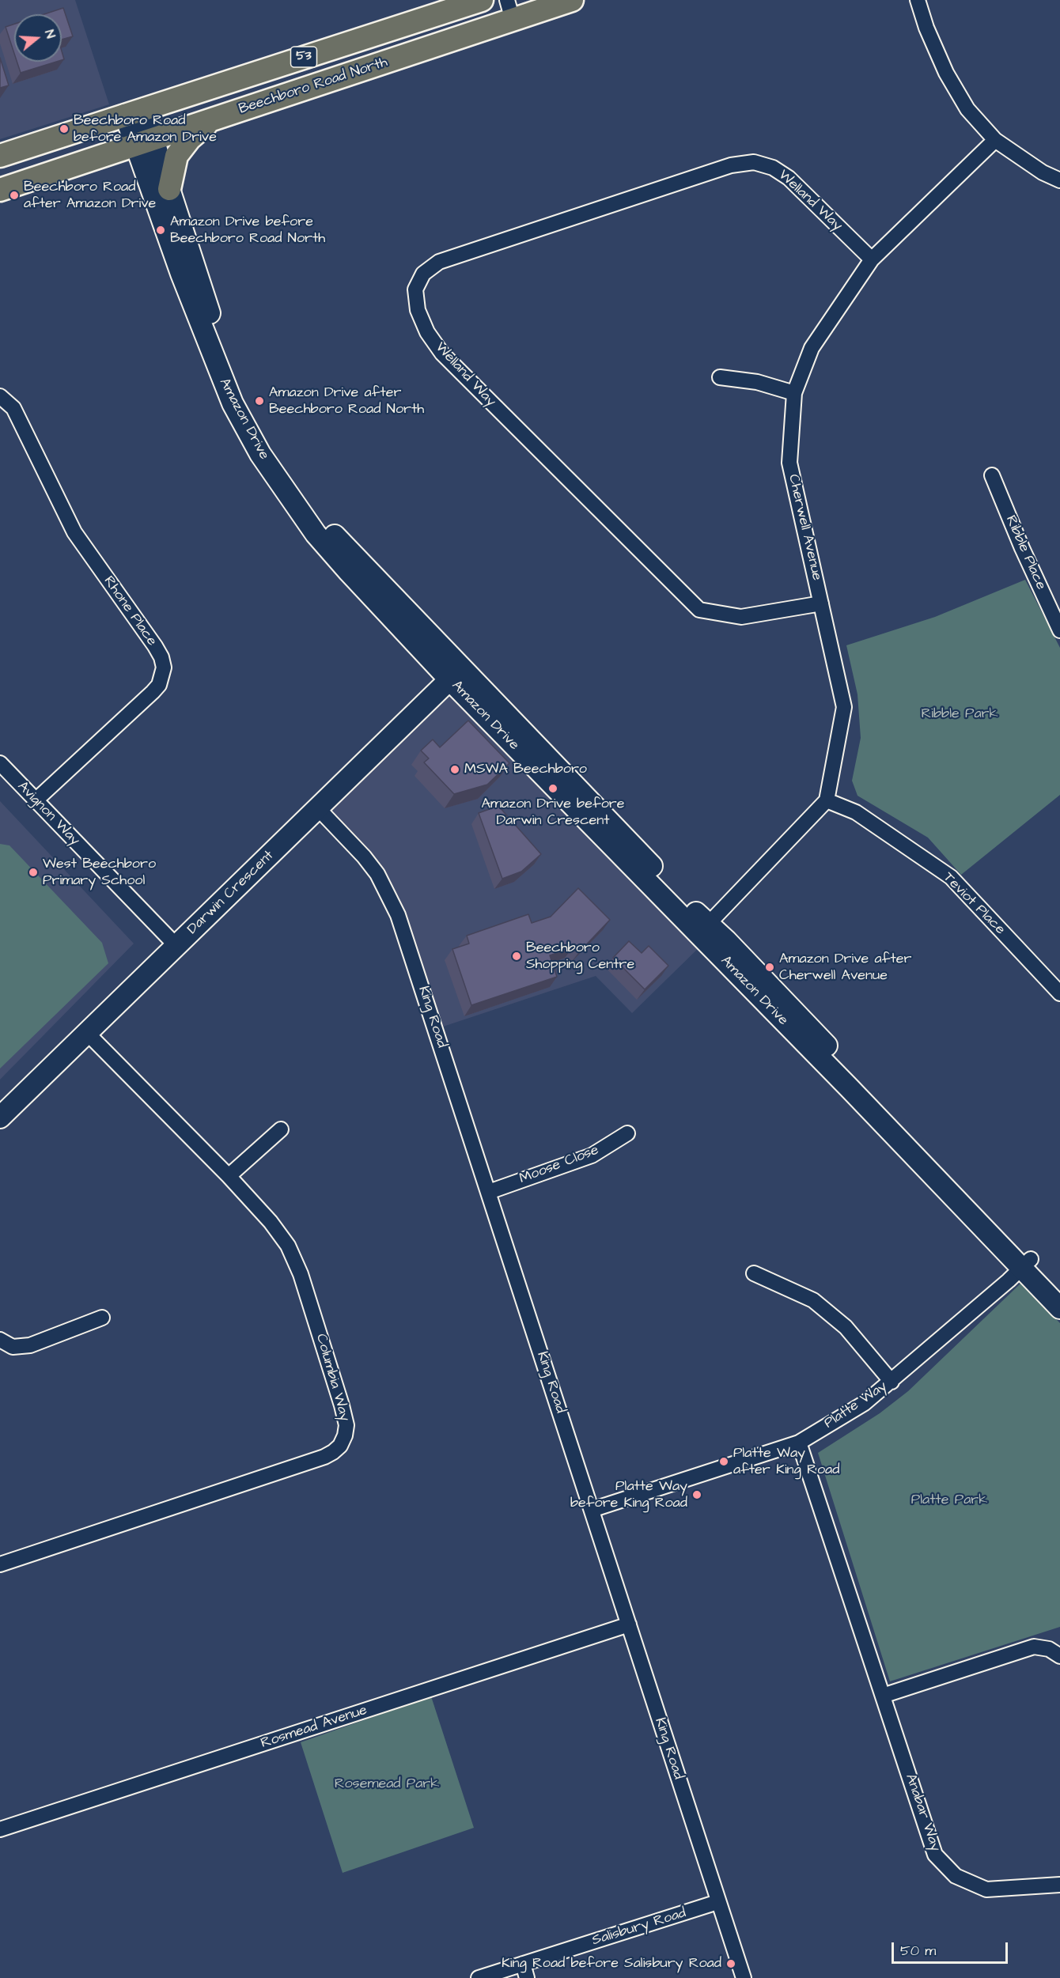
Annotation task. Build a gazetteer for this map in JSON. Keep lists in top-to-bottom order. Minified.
{"streets":{"main road":["53","Beechboro Road North"],"street":["Welland Way","Amazon Drive","Cherwell Avenue","Ribble Place","Rhone Place","Avignon Way","Darwin Crescent","Teviot Place","King Road","Moose Close","Columbia Way","Platte Way","Rosmead Avenue","Anabar Way","Salisbury Road"]},"crossings":[["53","Amazon Drive"],["Beechboro Road North","Amazon Drive"],["Welland Way","Cherwell Avenue"],["Amazon Drive","Darwin Crescent"],["Amazon Drive","Platte Way"],["Cherwell Avenue","Teviot Place"],["Rhone Place","Avignon Way"],["Avignon Way","Darwin Crescent"],["Darwin Crescent","King Road"],["Darwin Crescent","Columbia Way"],["King Road","Moose Close"],["King Road","Platte Way"],["King Road","Rosmead Avenue"],["King Road","Salisbury Road"],["Platte Way","Anabar Way"]],"parks":["Ribble Park","Platte Park","Rosemead Park"],"places":["Beechboro Road before Amazon Drive","Beechboro Road after Amazon Drive","Amazon Drive before Beechboro Road North","Amazon Drive after Beechboro Road North","MSWA Beechboro","Amazon Drive before Darwin Crescent","West Beechboro Primary School","Beechboro Shopping Centre","Amazon Drive after Cherwell Avenue","Platte Way after King Road","Platte Way before King Road","King Road before Salisbury Road"],"scale_bar":"50 m","north":"right"}
